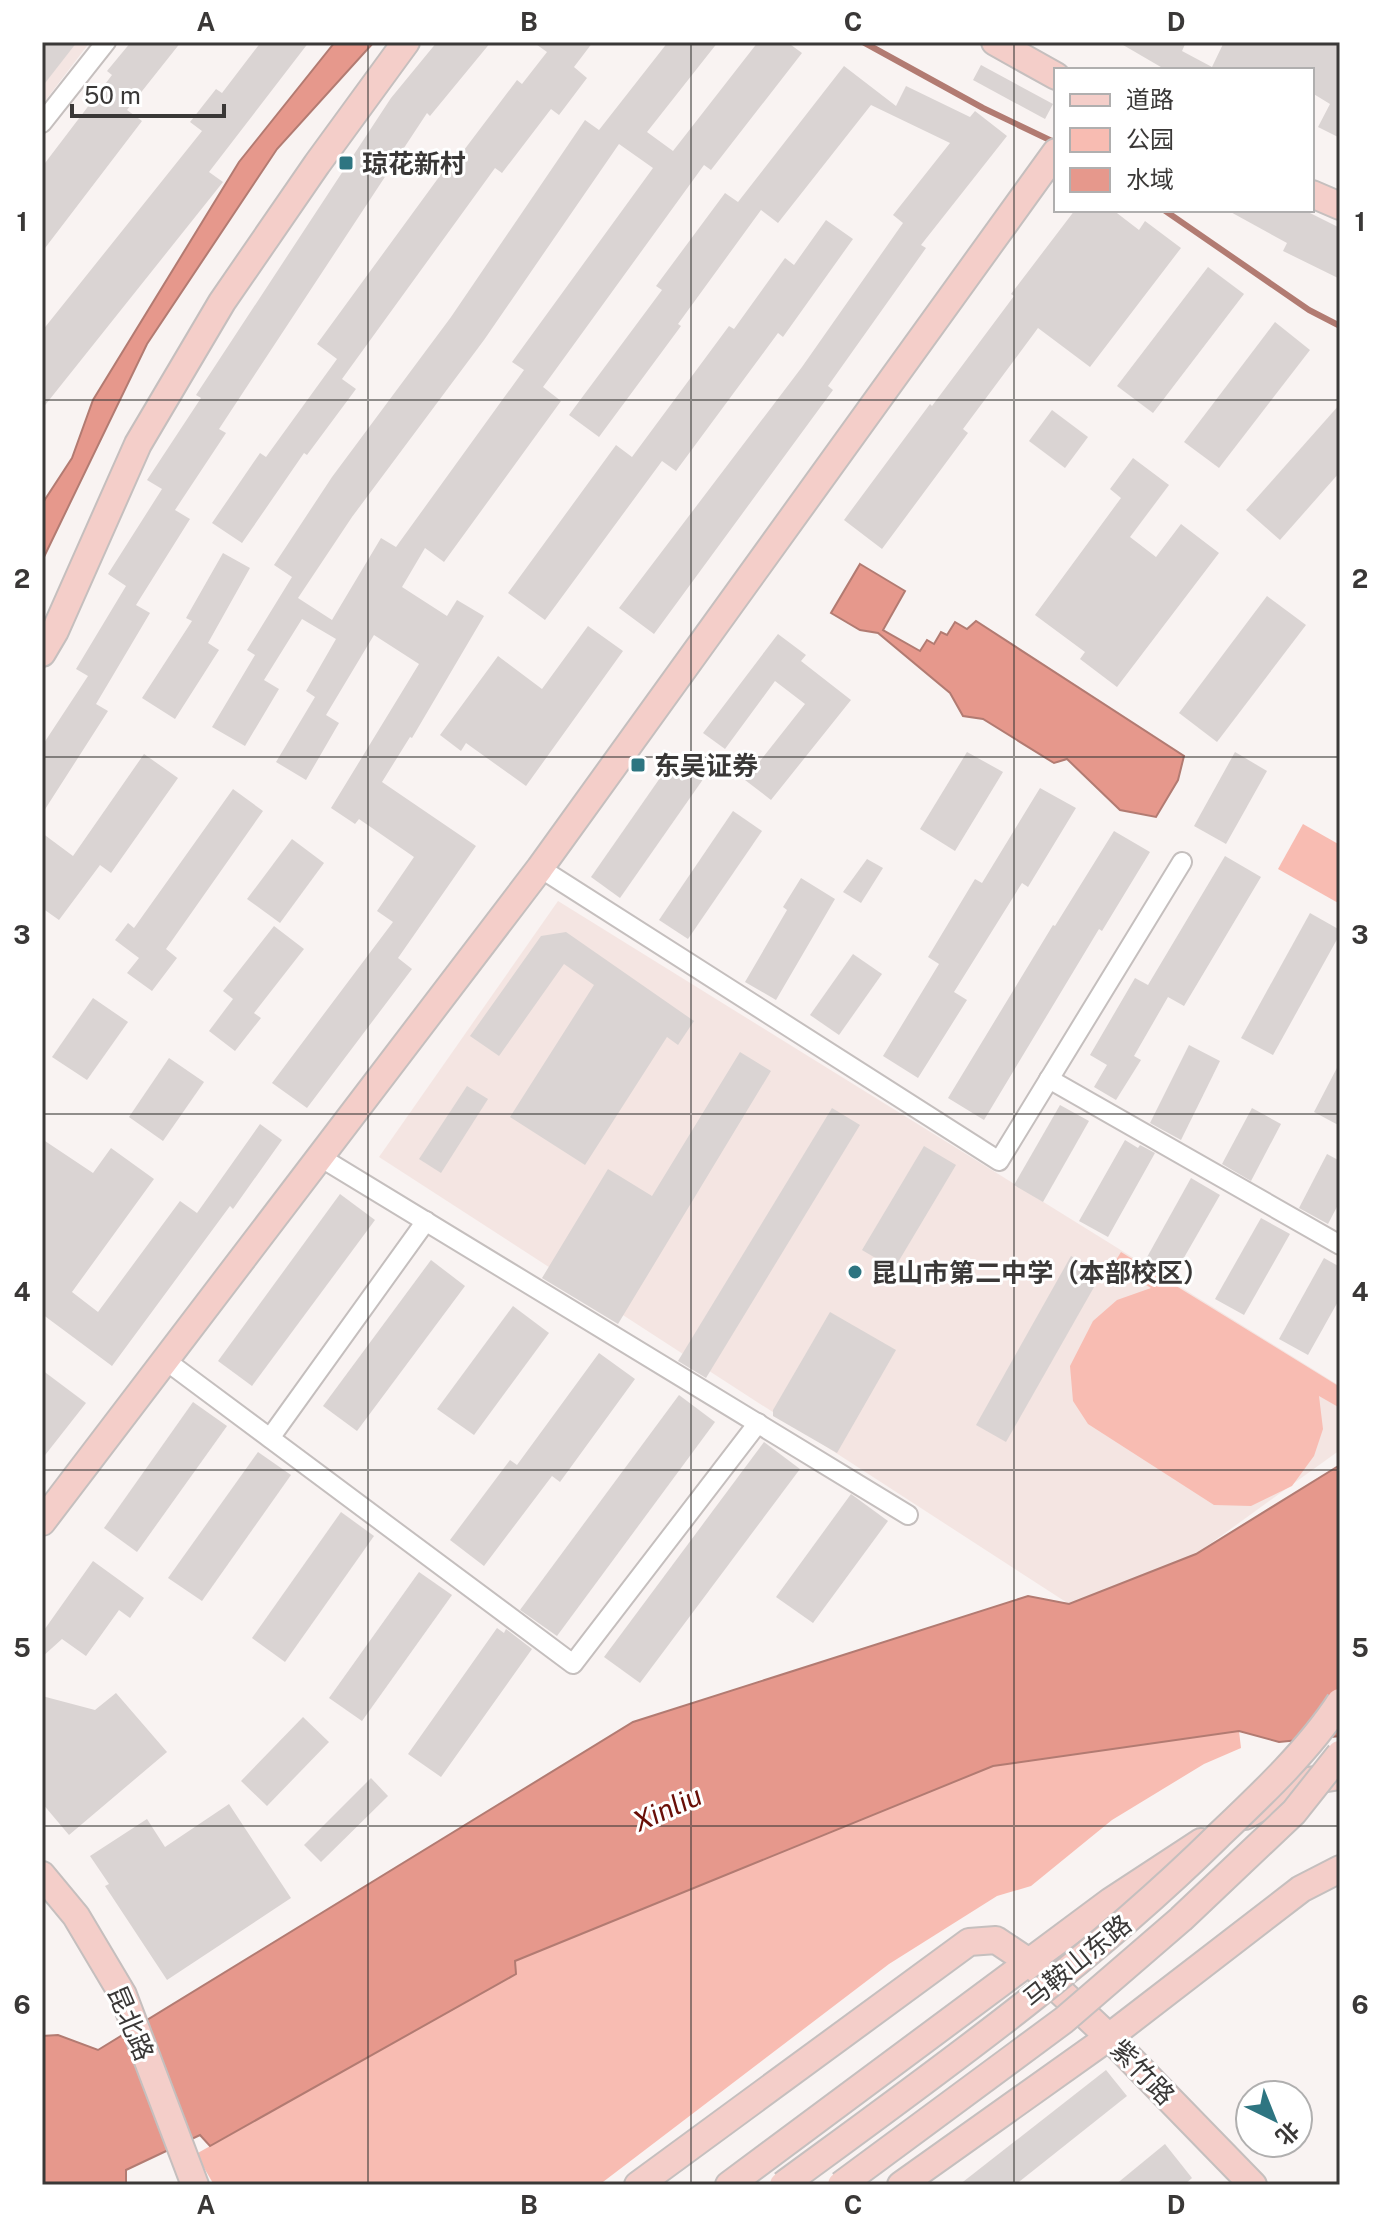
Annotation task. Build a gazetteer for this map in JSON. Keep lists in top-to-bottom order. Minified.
{"streets":{"street":["马鞍山东路","昆北路","紫竹路"]},"water":["Xinliu"],"places":{"transit":["琼花新村","东吴证券"],"other":["昆山市第二中学（本部校区）"]},"legend":["道路","公园","水域"],"scale_bar":"50 m","north":"bottom right","grid":{"columns":["A","B","C","D"],"rows":["1","2","3","4","5","6"]}}
